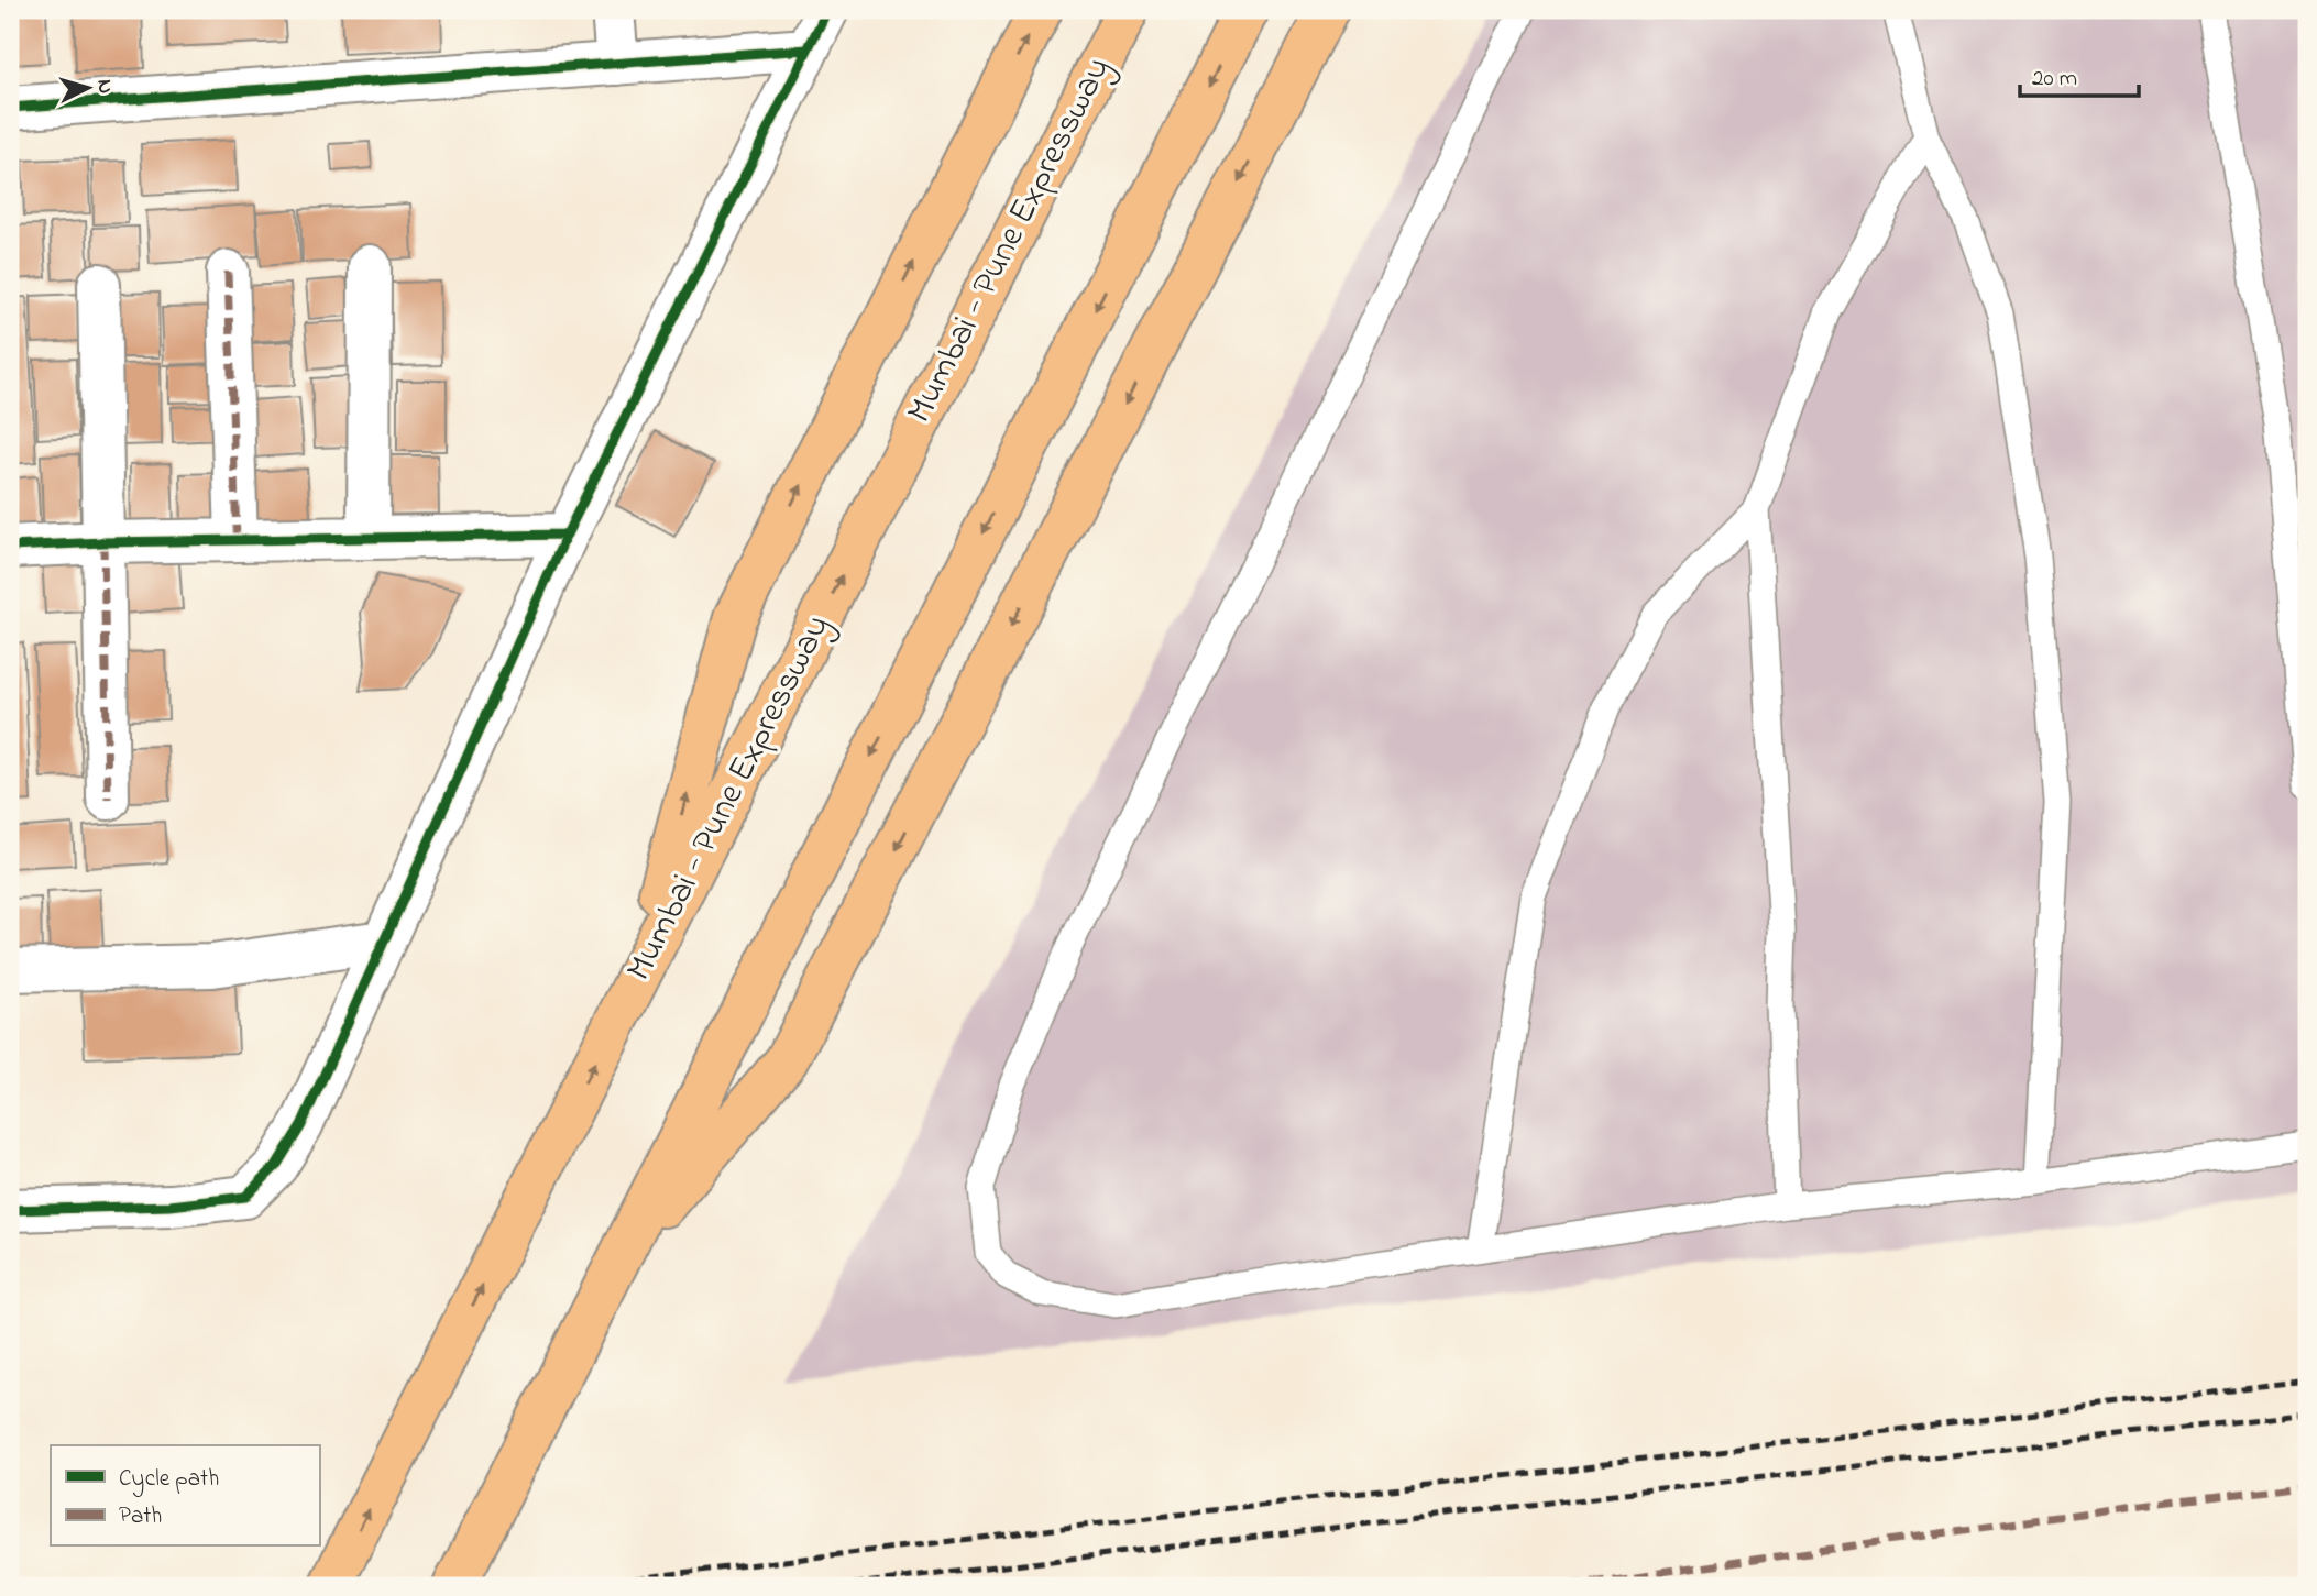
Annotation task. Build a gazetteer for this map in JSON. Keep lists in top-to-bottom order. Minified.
{"streets":{"highway":["Mumbai - Pune Expressway"]},"legend":["Cycle path","Path"],"scale_bar":"20 m","north":"right"}
